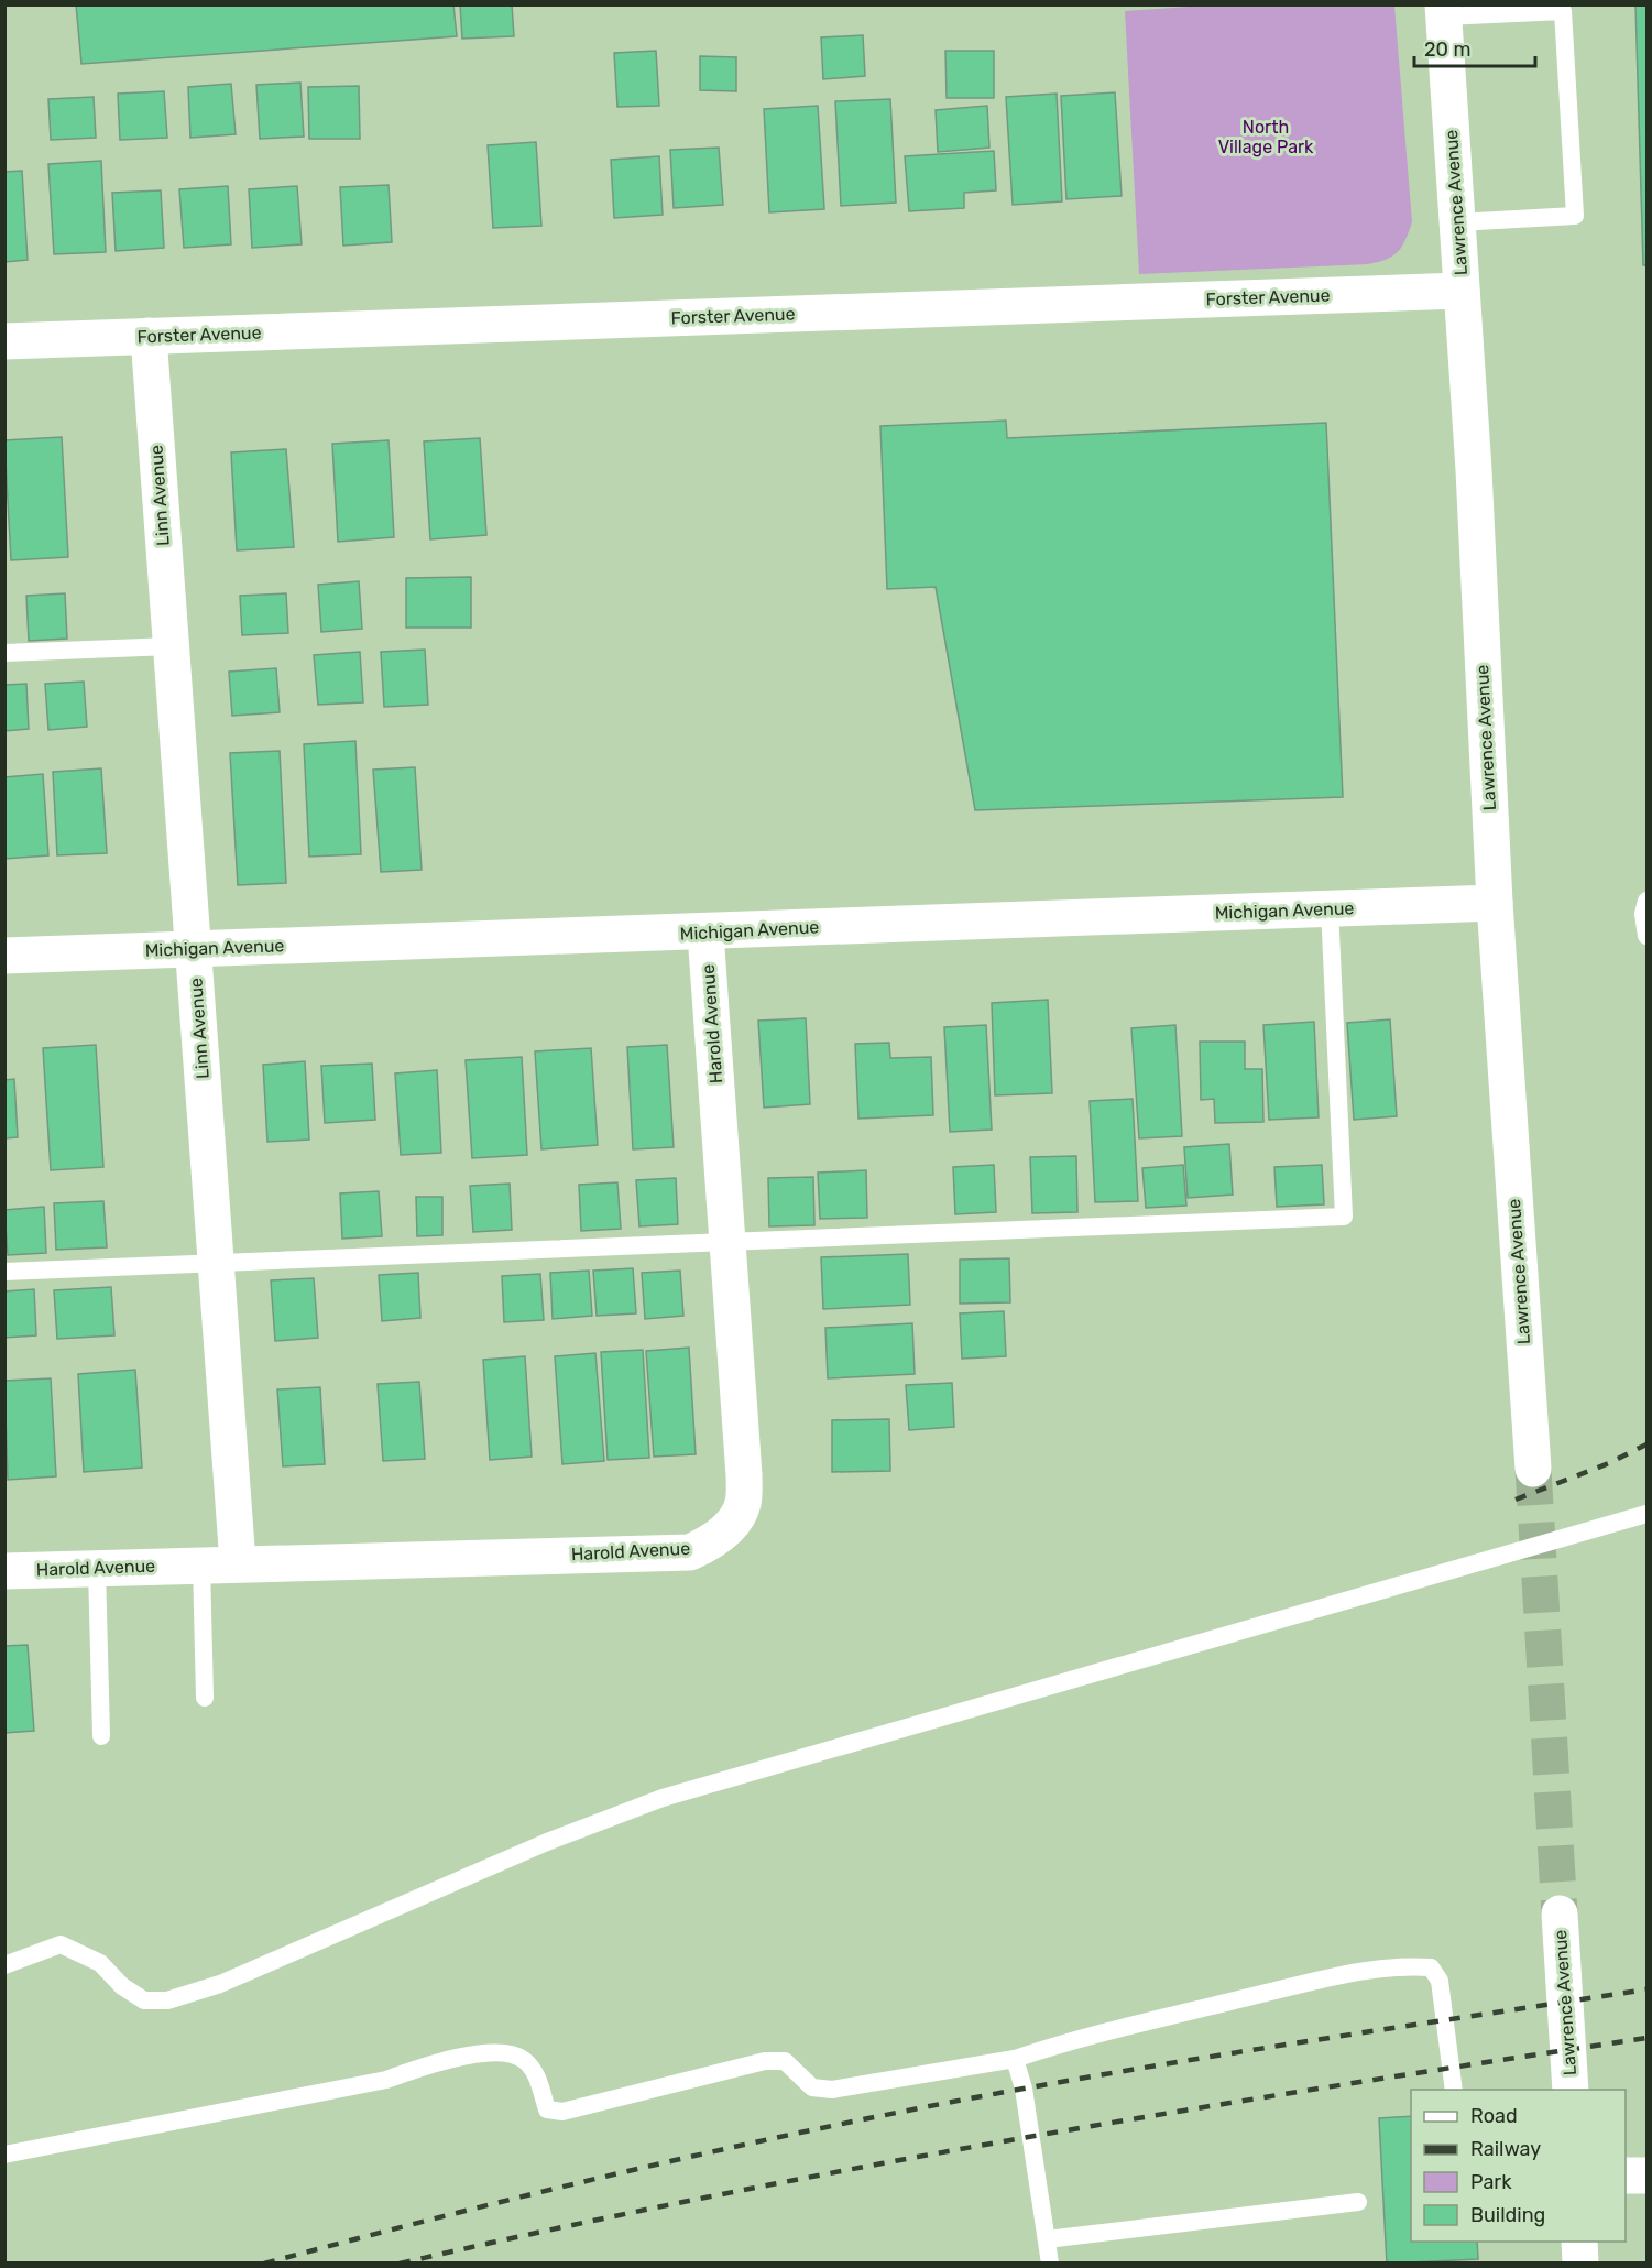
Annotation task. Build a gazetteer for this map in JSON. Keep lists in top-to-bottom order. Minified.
{"streets":{"street":["Lawrence Avenue","Forster Avenue","Linn Avenue","Michigan Avenue","Harold Avenue"]},"crossings":[["Lawrence Avenue","Forster Avenue"],["Lawrence Avenue","Michigan Avenue"],["Forster Avenue","Linn Avenue"],["Linn Avenue","Michigan Avenue"],["Linn Avenue","Harold Avenue"],["Michigan Avenue","Harold Avenue"]],"parks":["North Village Park"],"legend":["Road","Railway","Park","Building"],"scale_bar":"20 m"}
